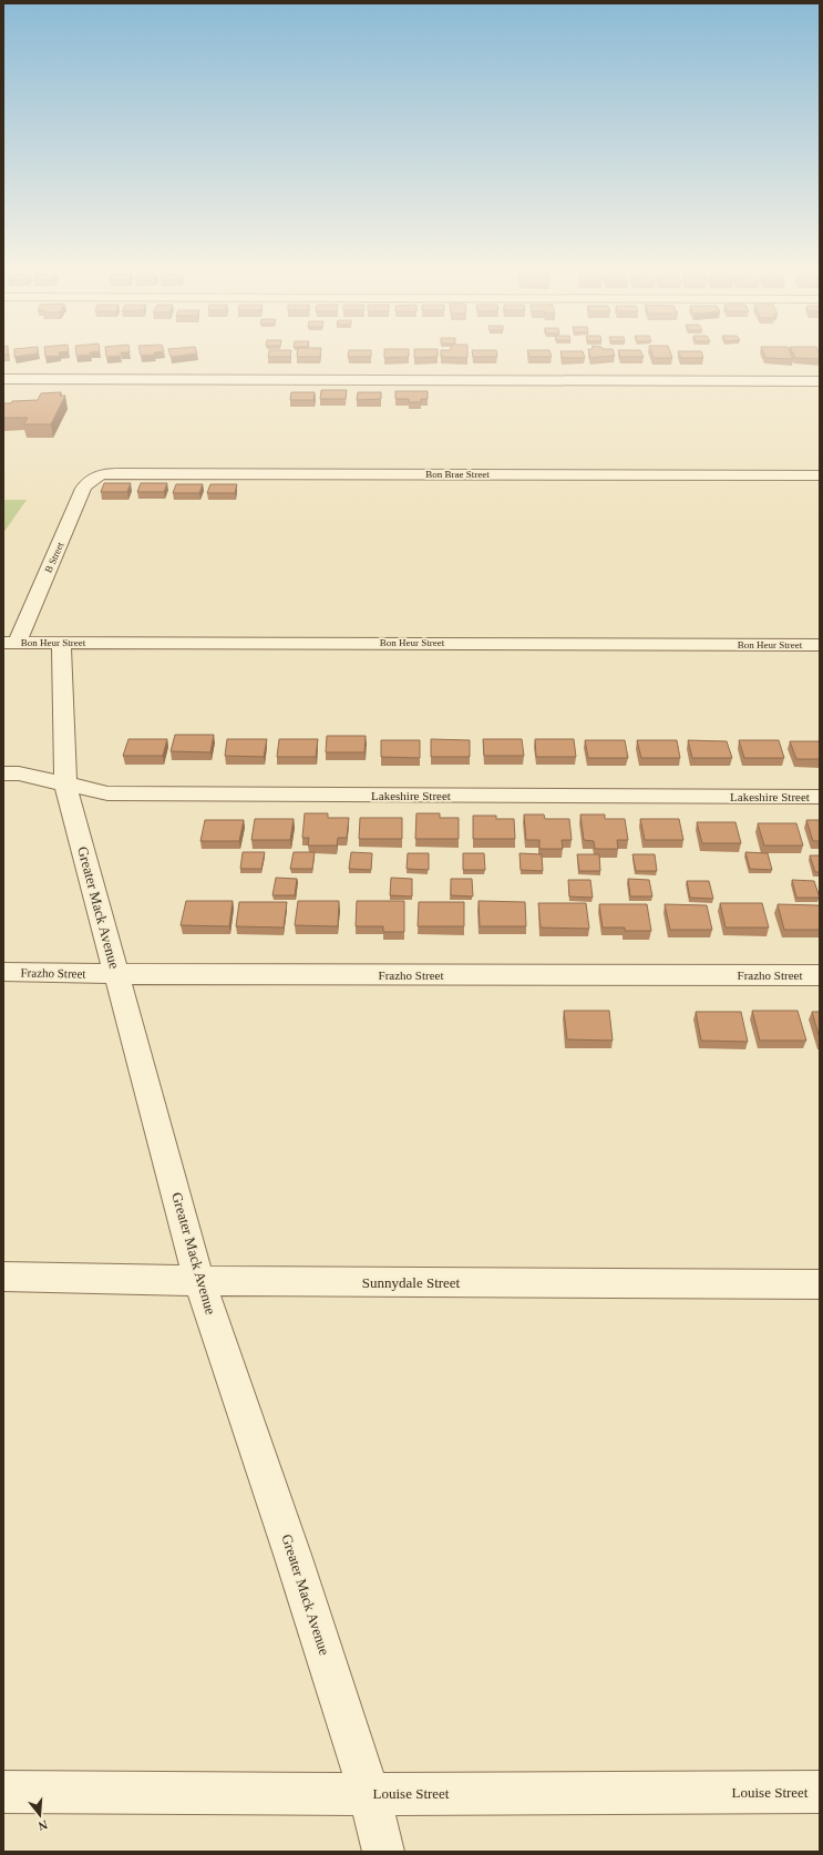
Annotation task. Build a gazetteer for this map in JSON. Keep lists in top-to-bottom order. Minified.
{"streets":{"street":["Bon Brae Street","B Street","Bon Heur Street","Lakeshire Street","Greater Mack Avenue","Frazho Street","Sunnydale Street","Louise Street"]},"crossings":[["Bon Brae Street","B Street"],["B Street","Bon Heur Street"],["Bon Heur Street","Greater Mack Avenue"],["Lakeshire Street","Greater Mack Avenue"],["Greater Mack Avenue","Frazho Street"],["Greater Mack Avenue","Sunnydale Street"],["Greater Mack Avenue","Louise Street"]],"north":"bottom"}
